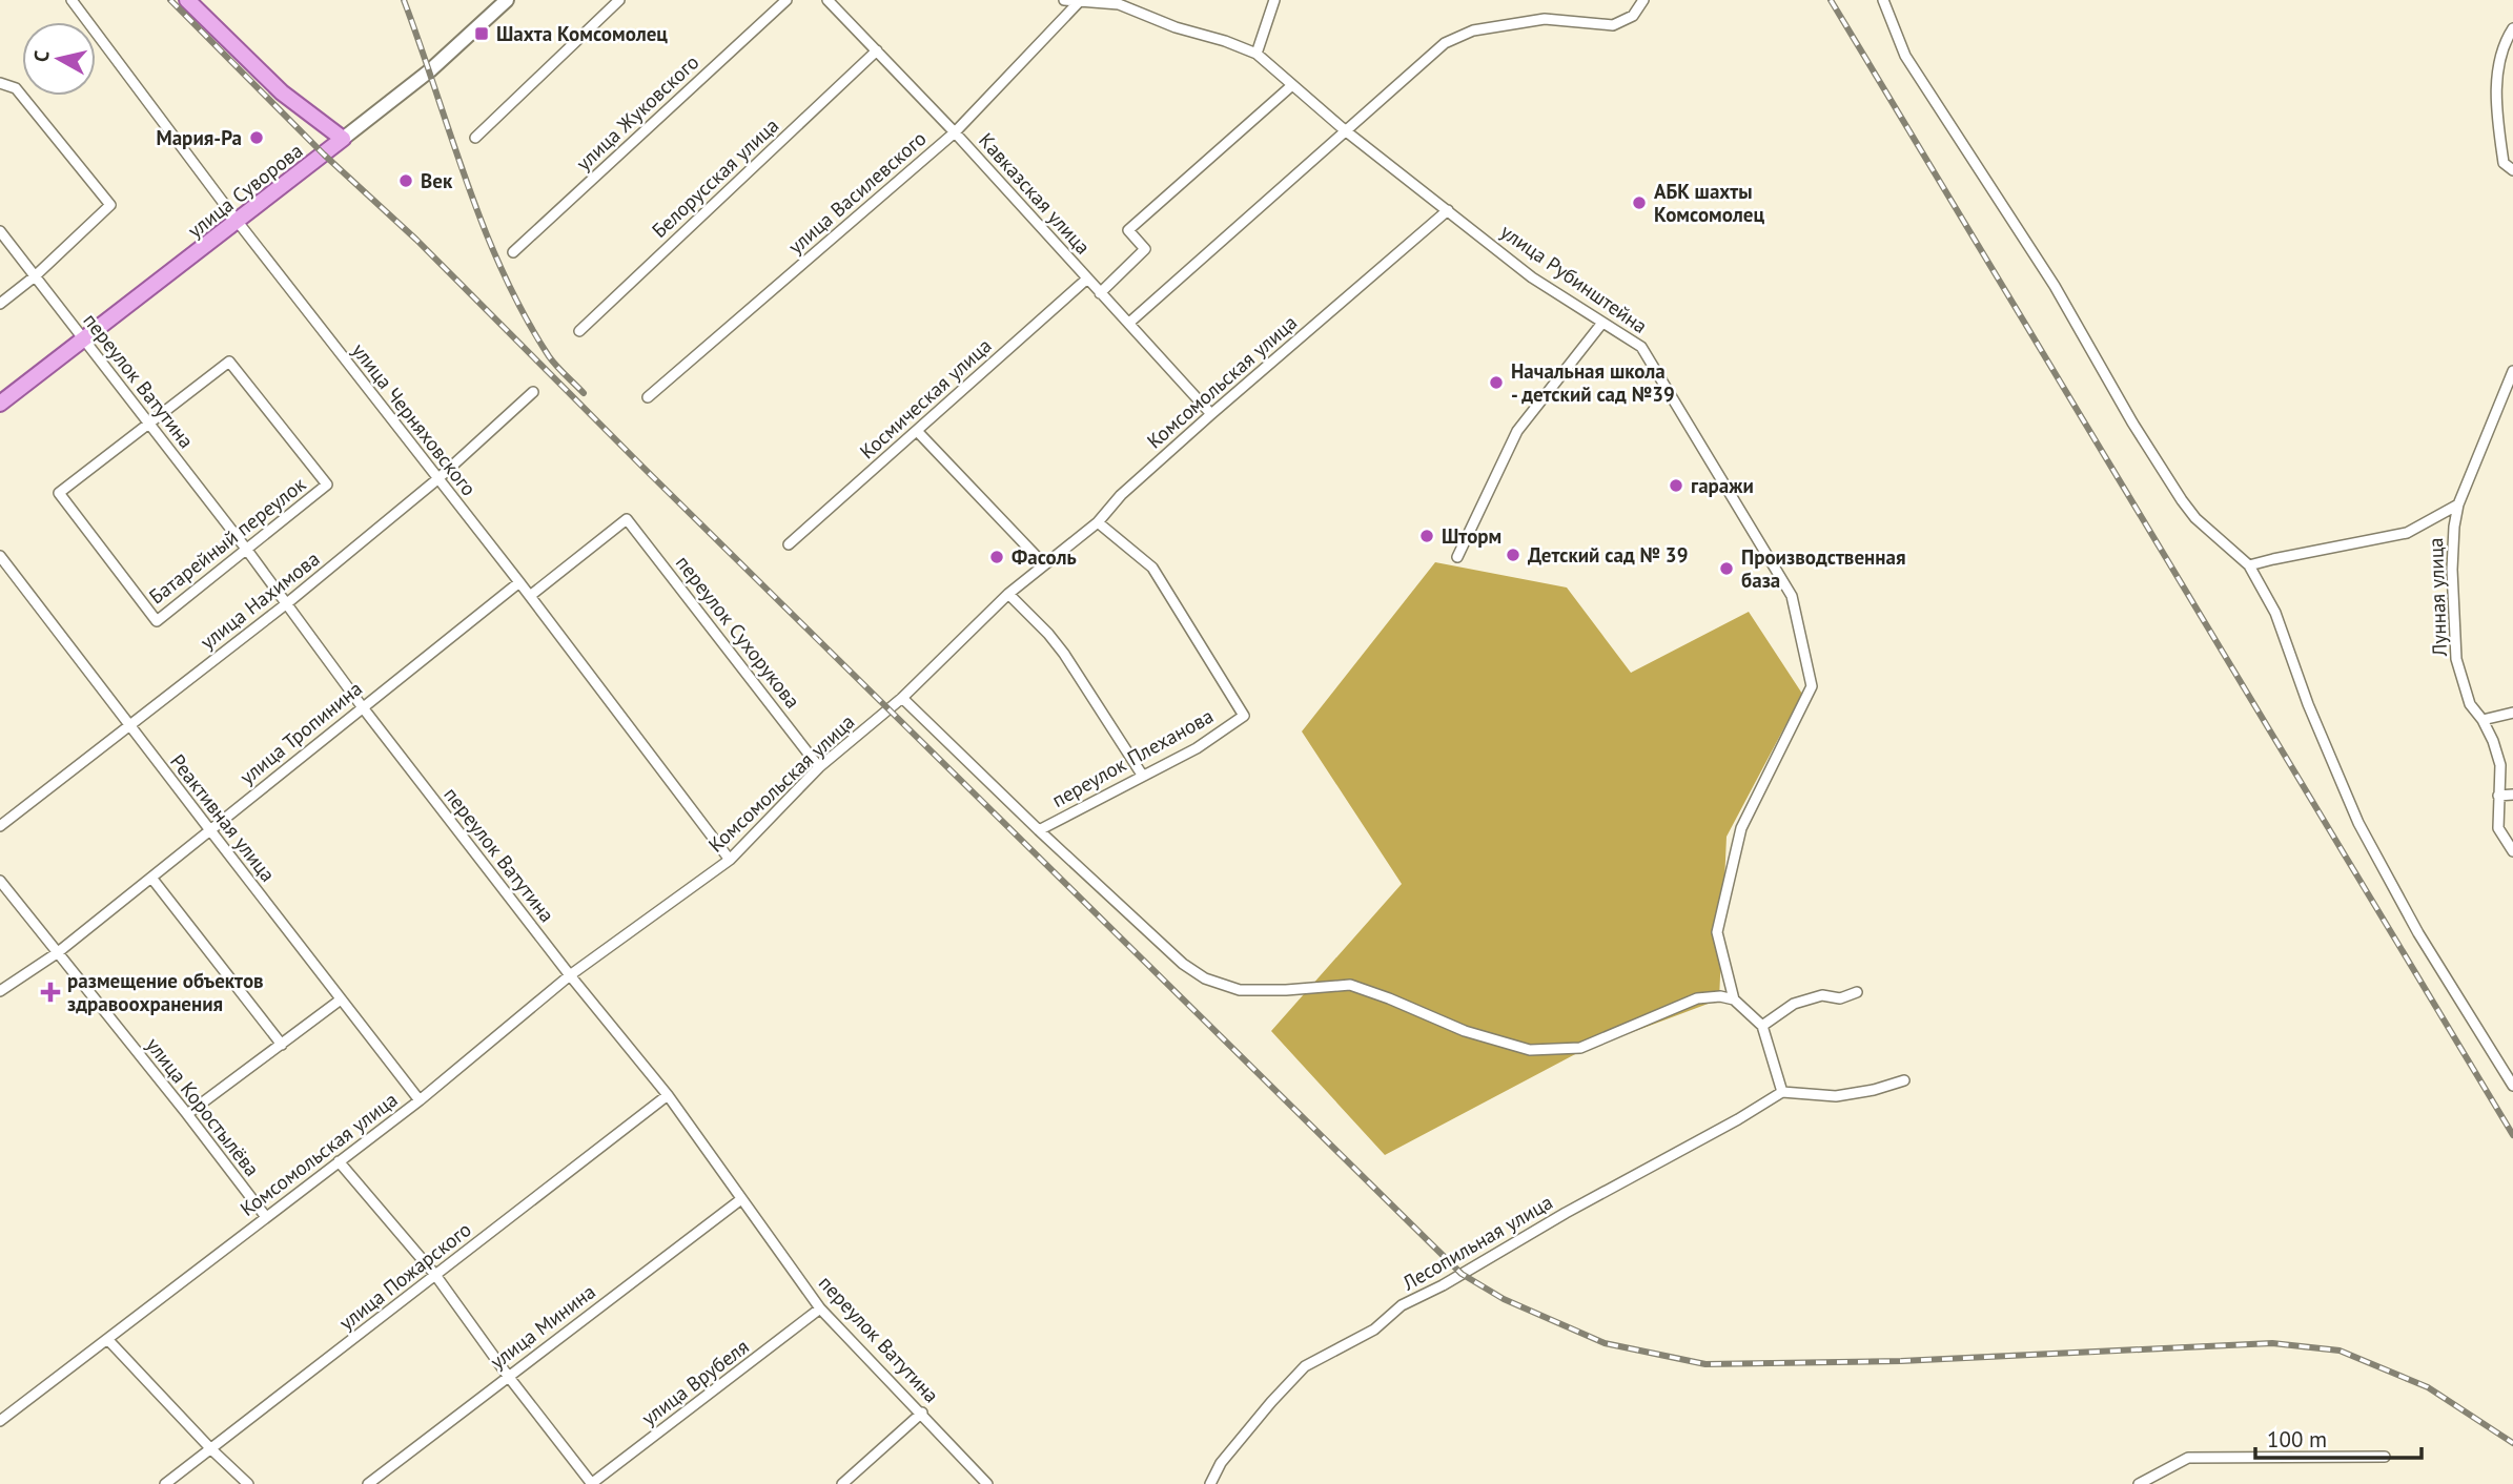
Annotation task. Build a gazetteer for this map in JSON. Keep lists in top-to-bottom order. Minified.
{"streets":{"main road":["улица Суворова"],"street":["улица Жуковского","Белорусская улица","улица Василевского","Кавказская улица","улица Рубинштейна","переулок Ватутина","Комсомольская улица","Космическая улица","улица Черняховского","Батарейный переулок","Лунная улица","улица Нахимова","переулок Сухорукова","улица Тропинина","переулок Плеханова","Реактивная улица","улица Коростылёва","Лесопильная улица","улица Пожарского","улица Минина","улица Врубеля"]},"crossings":[["Белорусская улица","Кавказская улица"],["улица Суворова","переулок Ватутина"],["улица Суворова","улица Черняховского"],["улица Василевского","Кавказская улица"],["улица Василевского","улица Рубинштейна"],["Кавказская улица","Комсомольская улица"],["Кавказская улица","Космическая улица"],["улица Рубинштейна","Комсомольская улица"],["переулок Ватутина","Комсомольская улица"],["переулок Ватутина","Батарейный переулок"],["переулок Ватутина","улица Нахимова"],["переулок Ватутина","улица Тропинина"],["переулок Ватутина","улица Пожарского"],["переулок Ватутина","улица Минина"],["переулок Ватутина","улица Врубеля"],["Комсомольская улица","улица Черняховского"],["Комсомольская улица","переулок Сухорукова"],["Комсомольская улица","переулок Плеханова"],["Комсомольская улица","Реактивная улица"],["Комсомольская улица","улица Коростылёва"],["улица Черняховского","улица Нахимова"],["улица Черняховского","переулок Сухорукова"],["улица Черняховского","улица Тропинина"],["улица Нахимова","Реактивная улица"],["улица Тропинина","Реактивная улица"],["улица Тропинина","улица Коростылёва"]],"places":{"transit":["Шахта Комсомолец"],"other":["Мария-Ра","Век","АБК шахты Комсомолец","Начальная школа - детский сад №39","гаражи","Шторм","Детский сад № 39","Фасоль","Производственная база"],"health":["размещение объектов здравоохранения"]},"scale_bar":"100 m","north":"left"}
